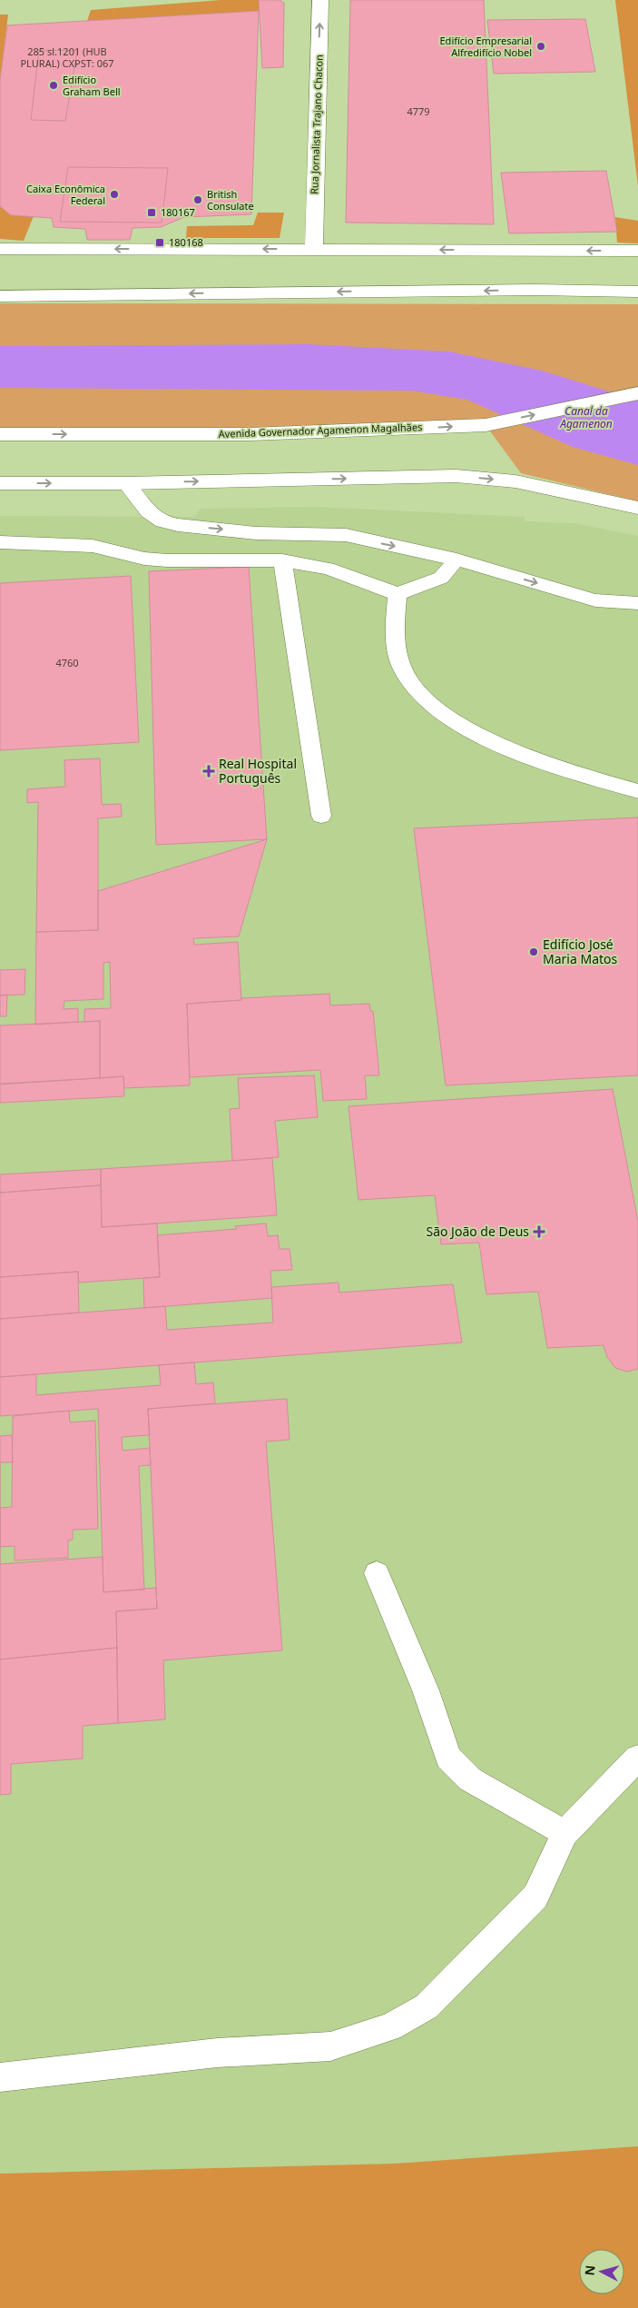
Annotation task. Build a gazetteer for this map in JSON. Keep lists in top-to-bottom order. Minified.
{"streets":{"main road":["Rua Jornalista Trajano Chacon","Avenida Governador Agamenon Magalhães"]},"one_way":["Rua Jornalista Trajano Chacon"],"water":["Canal da Agamenon"],"places":{"other":["Edifício Empresarial Alfredifício Nobel","Edifício Graham Bell","Caixa Econômica Federal","British Consulate","Edifício José Maria Matos"],"transit":["180167","180168"],"health":["Real Hospital Português","São João de Deus"]},"house_numbers":["285 sl.1201 (HUB PLURAL) CXPST: 067","4779","4760"],"north":"left"}
